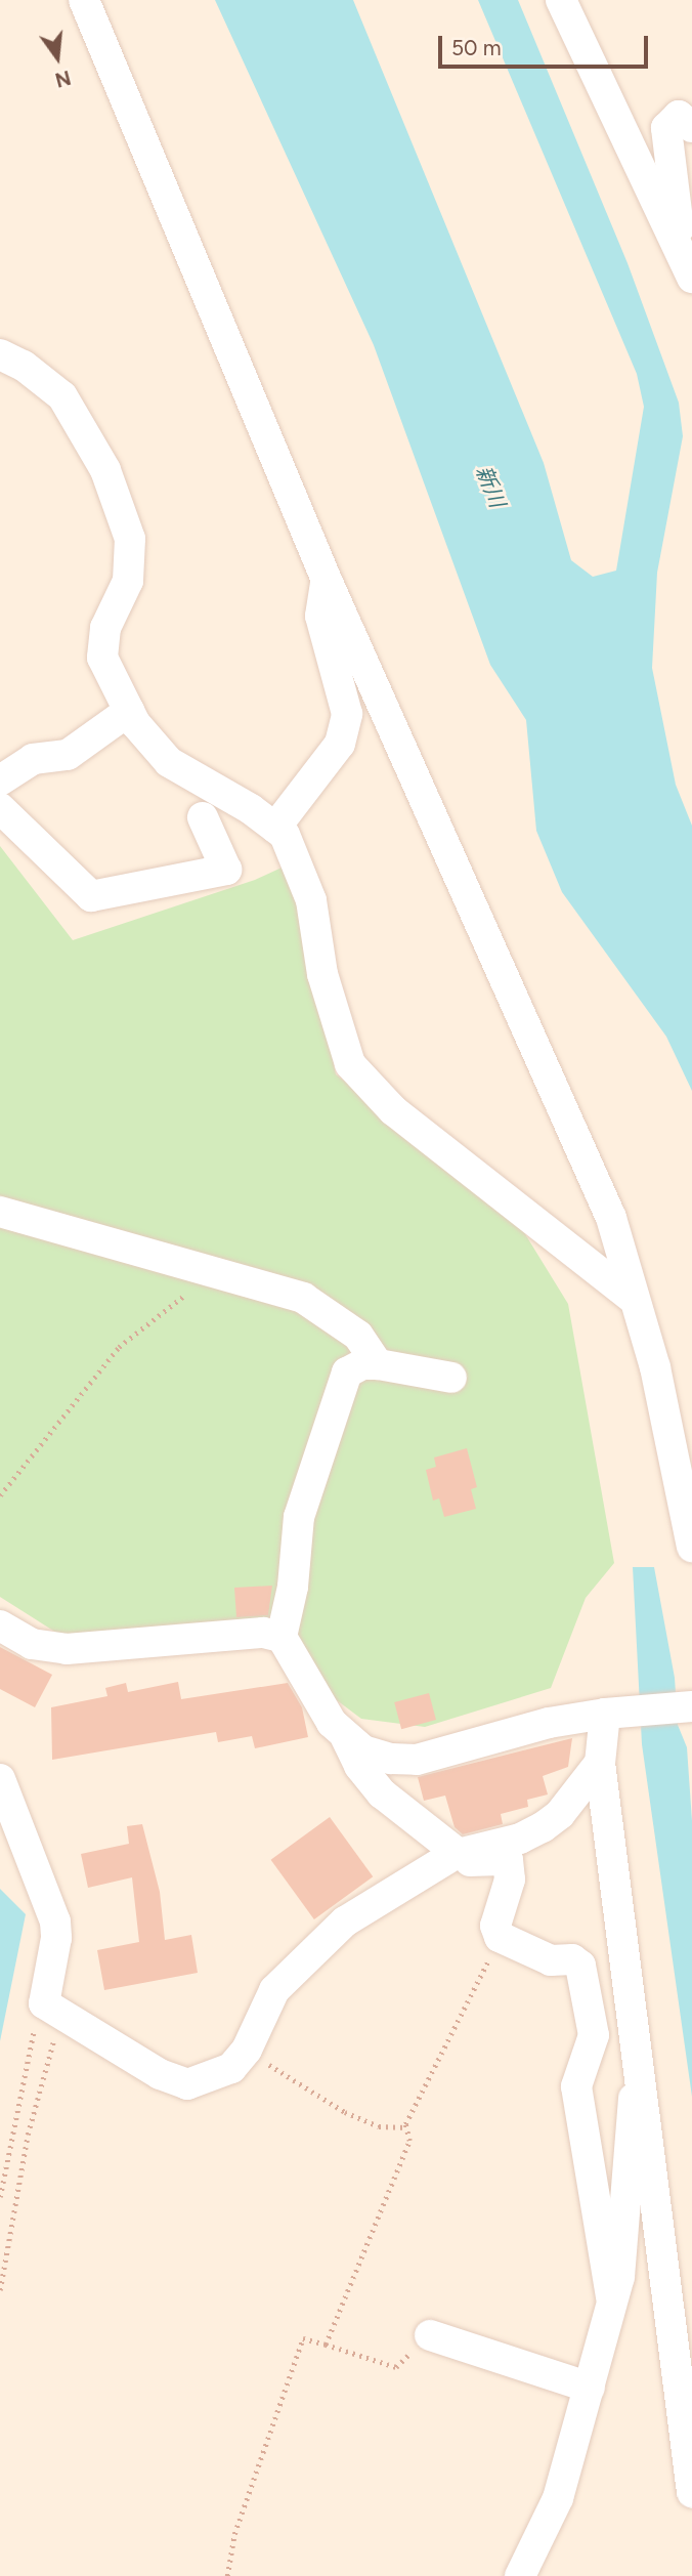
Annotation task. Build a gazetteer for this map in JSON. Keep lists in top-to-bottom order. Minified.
{"water":["新川"],"scale_bar":"50 m","north":"bottom"}
